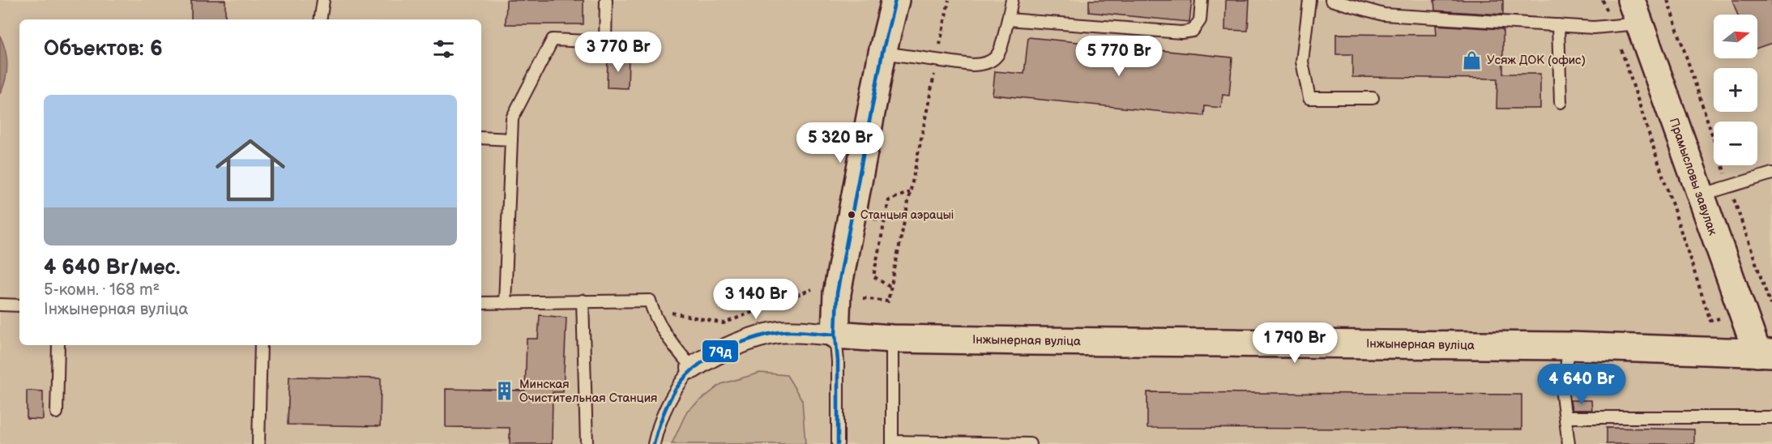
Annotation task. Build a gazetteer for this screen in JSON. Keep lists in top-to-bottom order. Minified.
{"streets":{"street":["Прамысловы завулак","Інжынерная вуліца"]},"crossings":[["Прамысловы завулак","Інжынерная вуліца"]],"places":{"shop":["Усяж ДОК (офис)"],"other":["Станцыя аэрацыі"],"building":["Минская Очистительная Станция"]},"lines":["transit line 79д"],"north":"right","page":{"map_buttons":["+","−"],"heading":"Объектов: 6","price":["3 770 Br","5 770 Br","5 320 Br","3 140 Br","1 790 Br","4 640 Br"],"list":[{"name":"4 640 Br/мес.","note":"5-комн. · 168 m² · Інжынерная вуліца"}]}}
